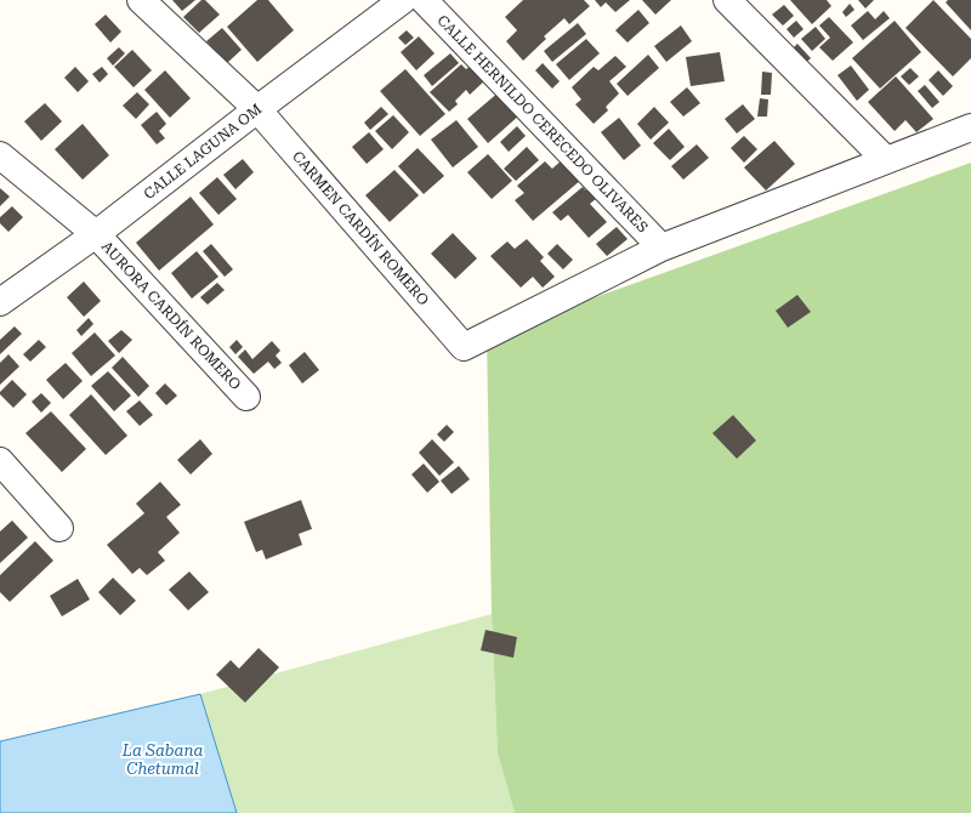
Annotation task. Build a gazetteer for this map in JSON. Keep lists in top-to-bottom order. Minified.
{"streets":{"street":["CALLE HERNILDO CERECEDO OLIVARES","CALLE LAGUNA OM","CARMEN CARDÍN ROMERO","AURORA CARDÍN ROMERO"]},"crossings":[["CALLE HERNILDO CERECEDO OLIVARES","CARMEN CARDÍN ROMERO"],["CALLE LAGUNA OM","CARMEN CARDÍN ROMERO"],["CALLE LAGUNA OM","AURORA CARDÍN ROMERO"]],"water":["La Sabana Chetumal"]}
